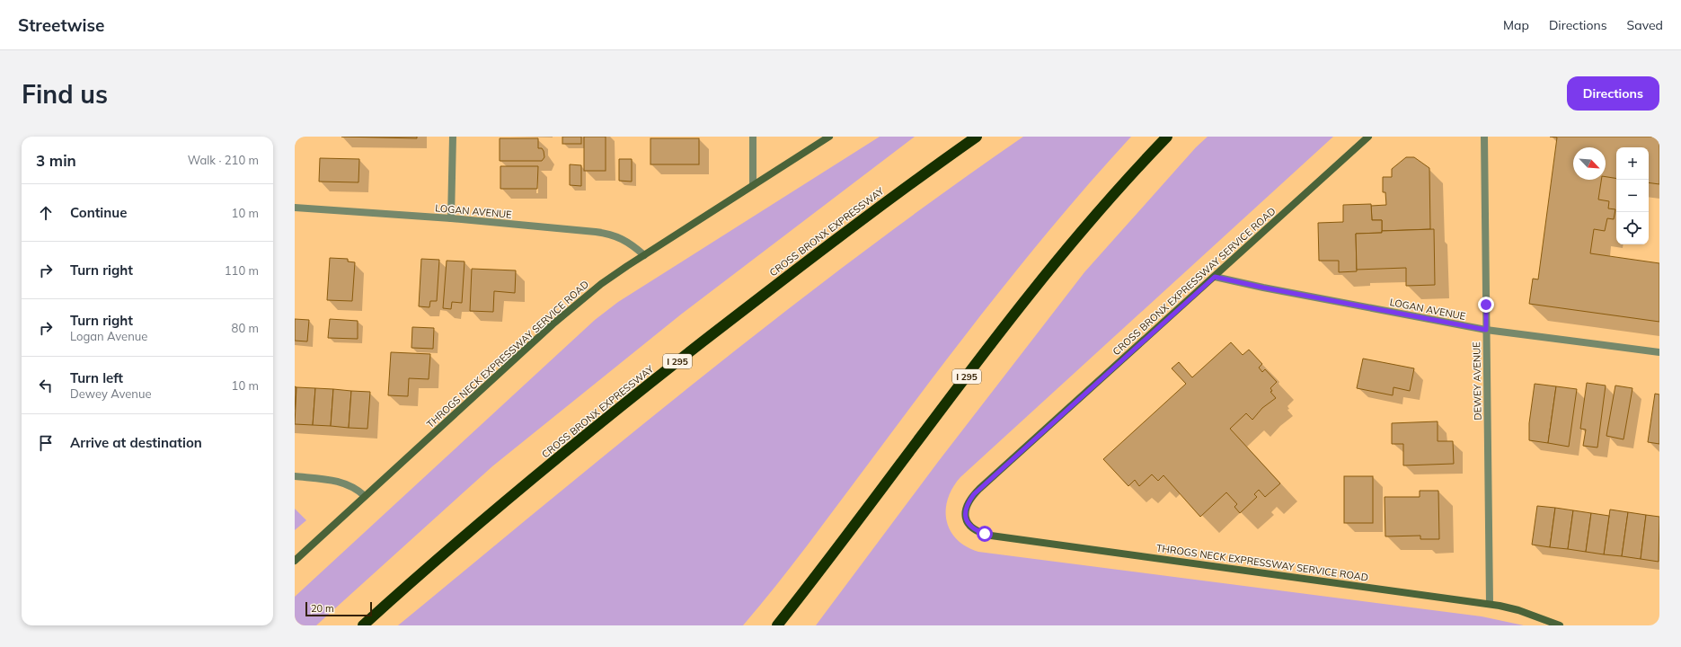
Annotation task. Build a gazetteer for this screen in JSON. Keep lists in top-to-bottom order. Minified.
{"streets":{"highway":["CROSS BRONX EXPRESSWAY","I 295"],"street":["LOGAN AVENUE","CROSS BRONX EXPRESSWAY SERVICE ROAD","THROGS NECK EXPRESSWAY SERVICE ROAD","DEWEY AVENUE"]},"crossings":[["LOGAN AVENUE","CROSS BRONX EXPRESSWAY SERVICE ROAD"],["LOGAN AVENUE","THROGS NECK EXPRESSWAY SERVICE ROAD"],["LOGAN AVENUE","DEWEY AVENUE"],["CROSS BRONX EXPRESSWAY SERVICE ROAD","THROGS NECK EXPRESSWAY SERVICE ROAD"],["THROGS NECK EXPRESSWAY SERVICE ROAD","DEWEY AVENUE"]],"scale_bar":"20 m","north":"bottom right","page":{"header":"Streetwise","nav":["Map","Directions","Saved"],"buttons":"Directions","title":"Find us","heading":["3 min","Walk · 210 m"],"map_buttons":["+","−"],"list":[["Continue","10 m"],["Turn right","110 m"],["Turn right","Logan Avenue","80 m"],["Turn left","Dewey Avenue","10 m"],"Arrive at destination"],"scale":"20 m"}}
